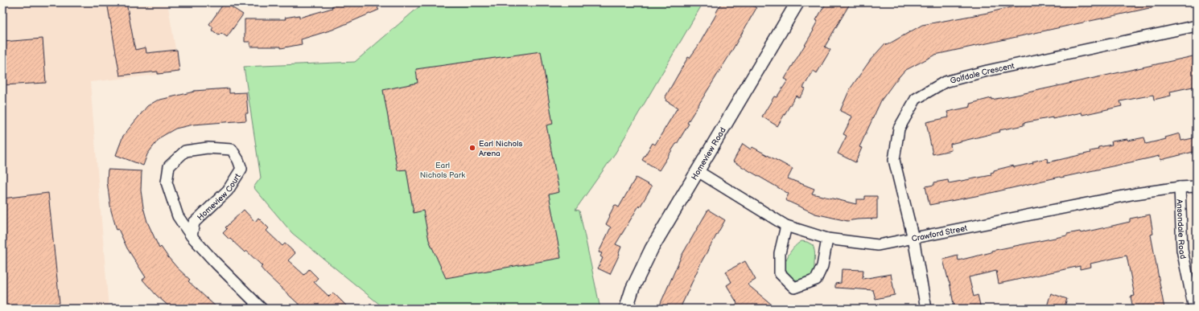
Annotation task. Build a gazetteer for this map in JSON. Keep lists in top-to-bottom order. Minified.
{"streets":{"street":["Golfdale Crescent","Homeview Road","Homeview Court","Ansondale Road","Crawford Street"]},"crossings":[["Golfdale Crescent","Crawford Street"],["Homeview Road","Crawford Street"],["Ansondale Road","Crawford Street"]],"parks":["Earl Nichols Park"],"places":["Earl Nichols Arena"]}
